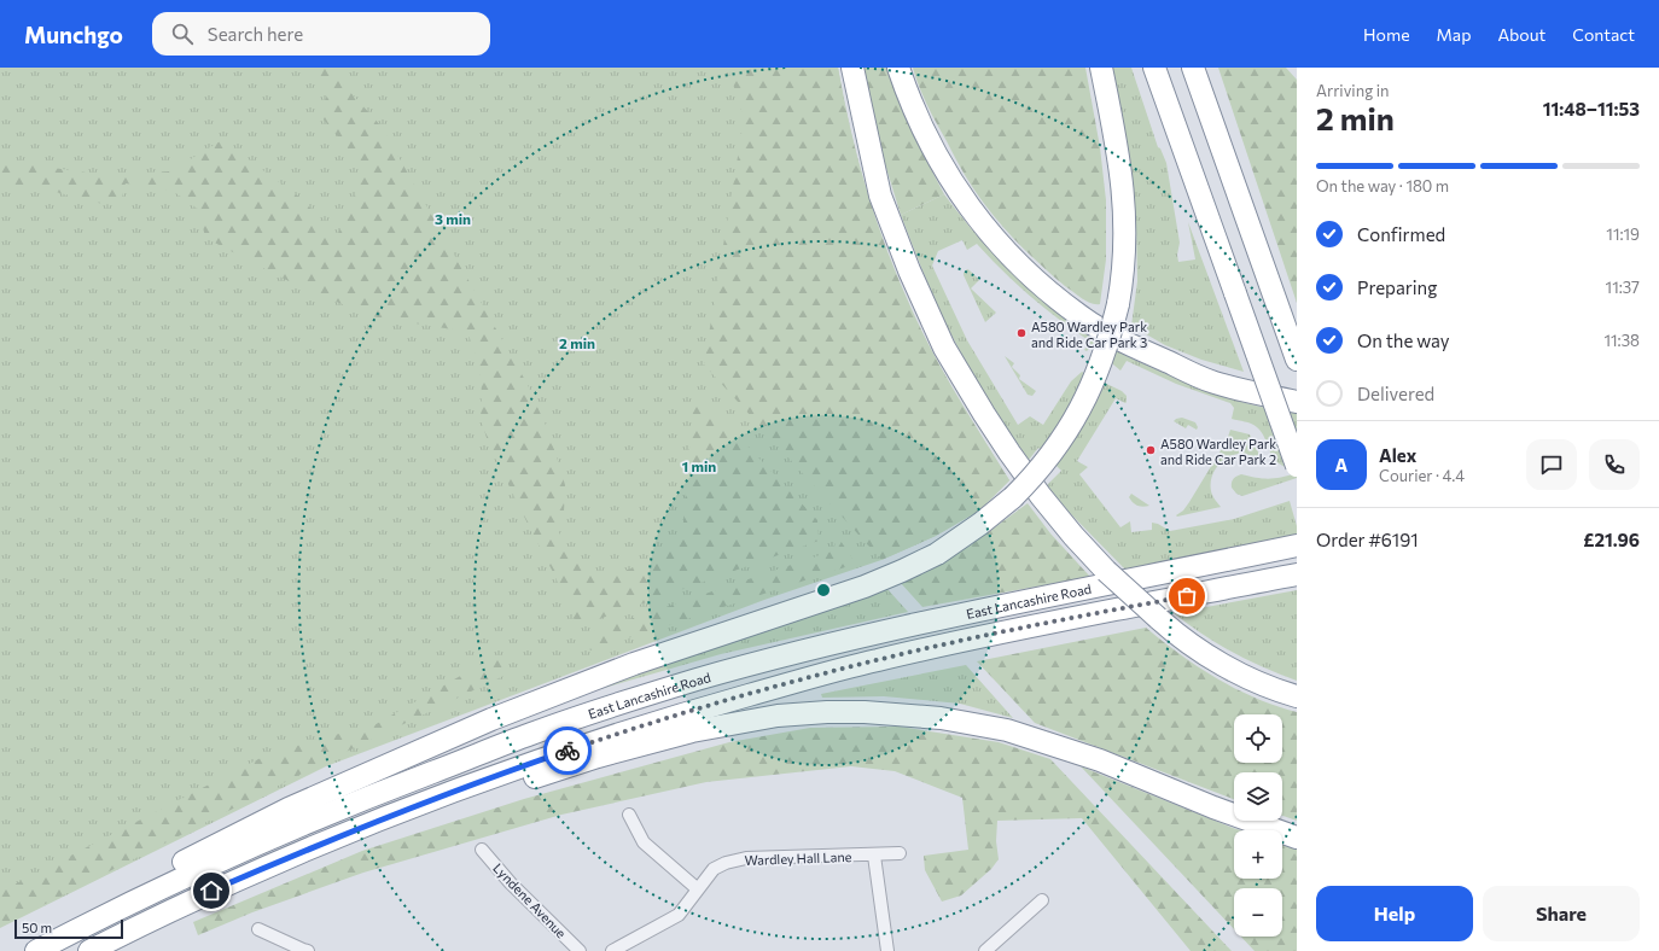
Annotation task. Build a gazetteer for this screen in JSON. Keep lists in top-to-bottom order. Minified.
{"streets":{"highway":["East Lancashire Road"],"street":["Wardley Hall Lane","Lyndene Avenue"]},"places":["A580 Wardley Park and Ride Car Park 3","A580 Wardley Park and Ride Car Park 2"],"scale_bar":"50 m","page":{"header":"Munchgo","search":"Search here","nav":["Home","Map","About","Contact"],"heading":["2 min","Arriving in","11:48–11:53"],"panel":["Alex","Courier · 4.4","Order #6191","£21.96"],"bar":"On the way · 180 m","list":[["Confirmed","11:19"],["Preparing","11:37"],["On the way","11:38"],"Delivered"],"round":"A","map_buttons":["+","−"],"buttons":["Help","Share"],"scale":"50 m"},"rings":["3 min","2 min","1 min"]}
